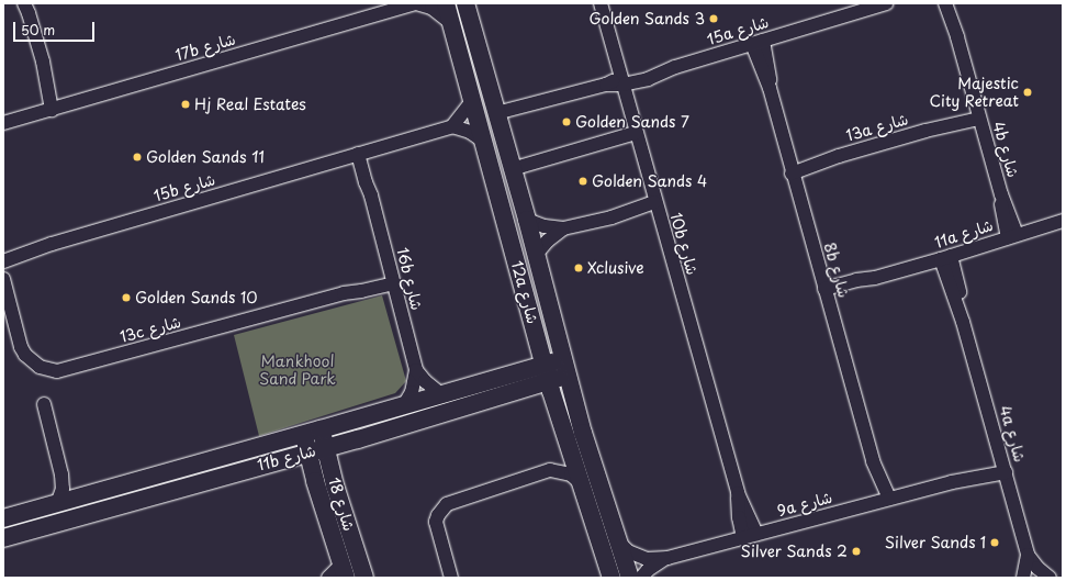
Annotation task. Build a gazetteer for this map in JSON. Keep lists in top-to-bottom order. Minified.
{"streets":{"street":["15a شارع","17b شارع","13a شارع","4b شارع","15b شارع","11a شارع","10b شارع","8b شارع","16b شارع","12a شارع","13c شارع","4a شارع","11b شارع","شارع 18","9a شارع"]},"crossings":[["15a شارع","10b شارع"],["15a شارع","8b شارع"],["15a شارع","12a شارع"],["17b شارع","12a شارع"],["13a شارع","4b شارع"],["13a شارع","8b شارع"],["4b شارع","11a شارع"],["15b شارع","16b شارع"],["11a شارع","8b شارع"],["11a شارع","4a شارع"],["10b شارع","9a شارع"],["8b شارع","9a شارع"],["16b شارع","13c شارع"],["16b شارع","11b شارع"],["12a شارع","11b شارع"],["12a شارع","9a شارع"],["4a شارع","9a شارع"],["11b شارع","شارع 18"]],"parks":["Mankhool Sand Park"],"places":["Golden Sands 3","Majestic City Retreat","Hj Real Estates","Golden Sands 7","Golden Sands 11","Golden Sands 4","Xclusive","Golden Sands 10","Silver Sands 1","Silver Sands 2"],"scale_bar":"50 m"}
